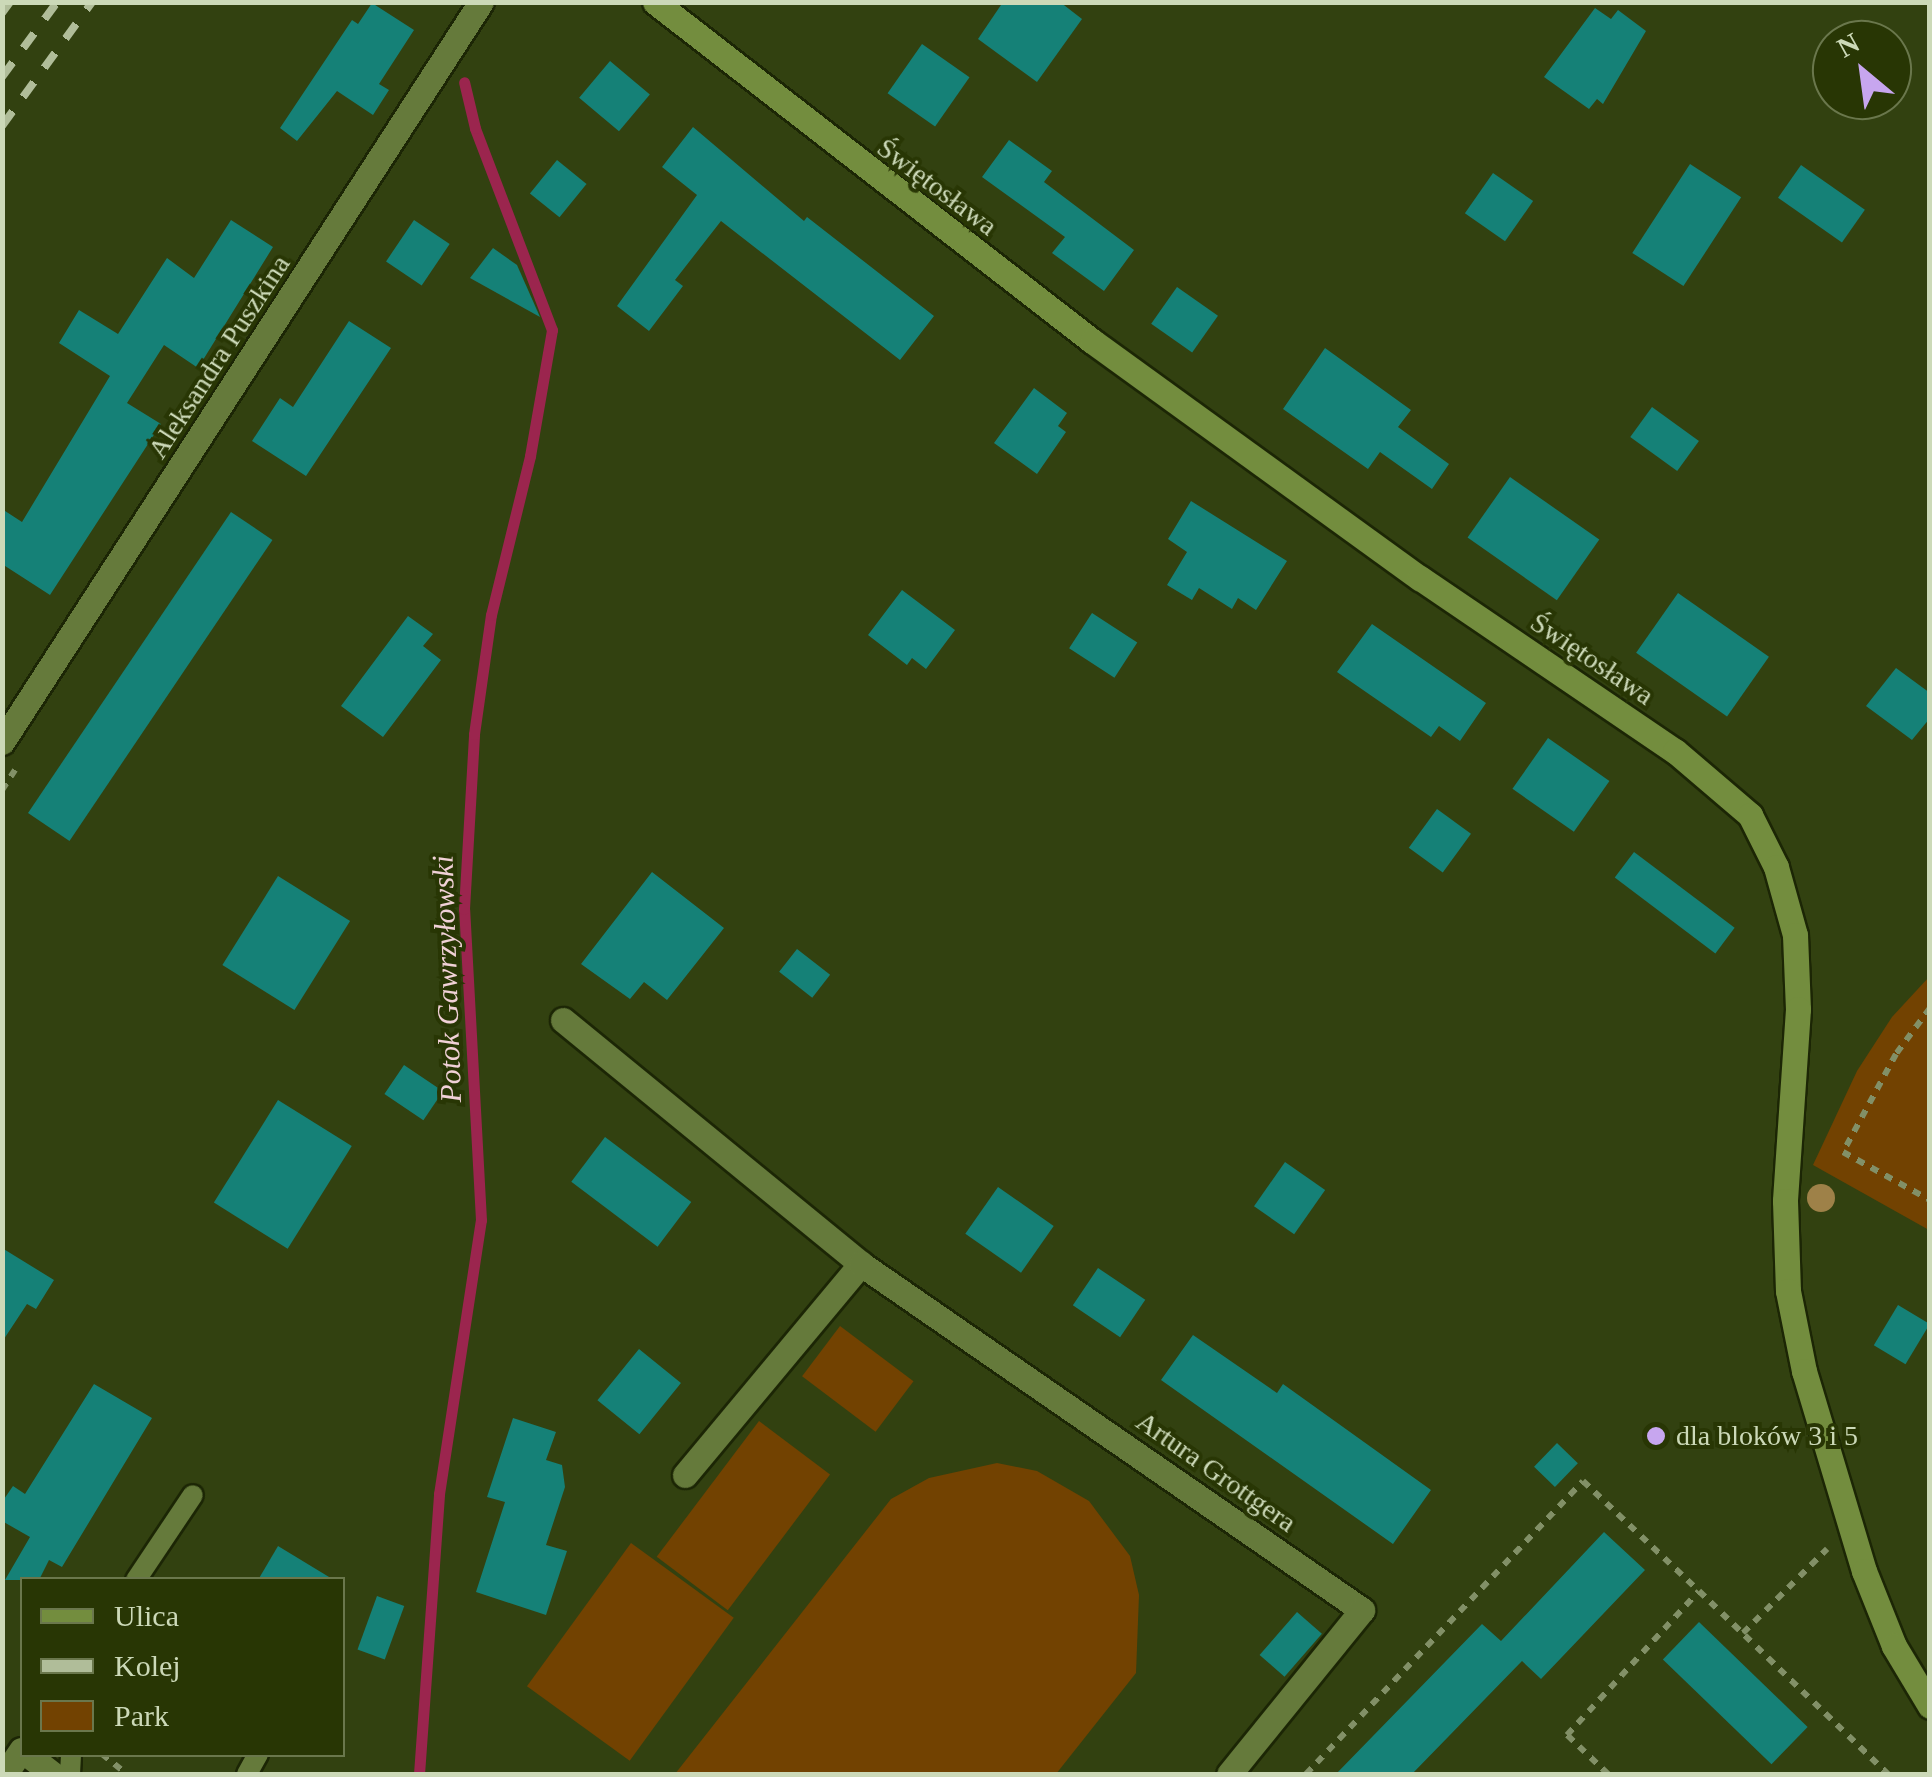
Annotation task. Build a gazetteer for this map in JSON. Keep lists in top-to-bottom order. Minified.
{"streets":{"street":["Świętosława","Aleksandra Puszkina","Artura Grottgera"]},"water":["Potok Gawrzyłowski"],"places":["dla bloków 3 i 5"],"legend":["Ulica","Kolej","Park"],"north":"top left"}
